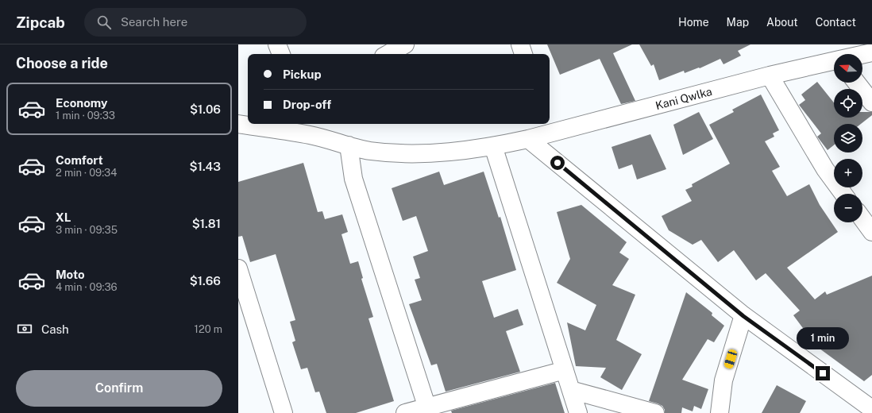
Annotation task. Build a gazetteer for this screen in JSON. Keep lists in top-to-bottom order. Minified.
{"streets":{"street":["Kani Qwlka"]},"north":"left","page":{"header":"Zipcab","search":"Search here","nav":["Home","Map","About","Contact"],"heading":"Choose a ride","map_buttons":["+","−"],"banner":["Pickup","Drop-off"],"list":[{"name":"Economy","note":"1 min · 09:33","value":"$1.06"},{"name":"Comfort","note":"2 min · 09:34","value":"$1.43"},{"name":"XL","note":"3 min · 09:35","value":"$1.81"},{"name":"Moto","note":"4 min · 09:36","value":"$1.66"}],"pay":["Cash","120 m"],"bubble":"1 min","buttons":"Confirm"}}
